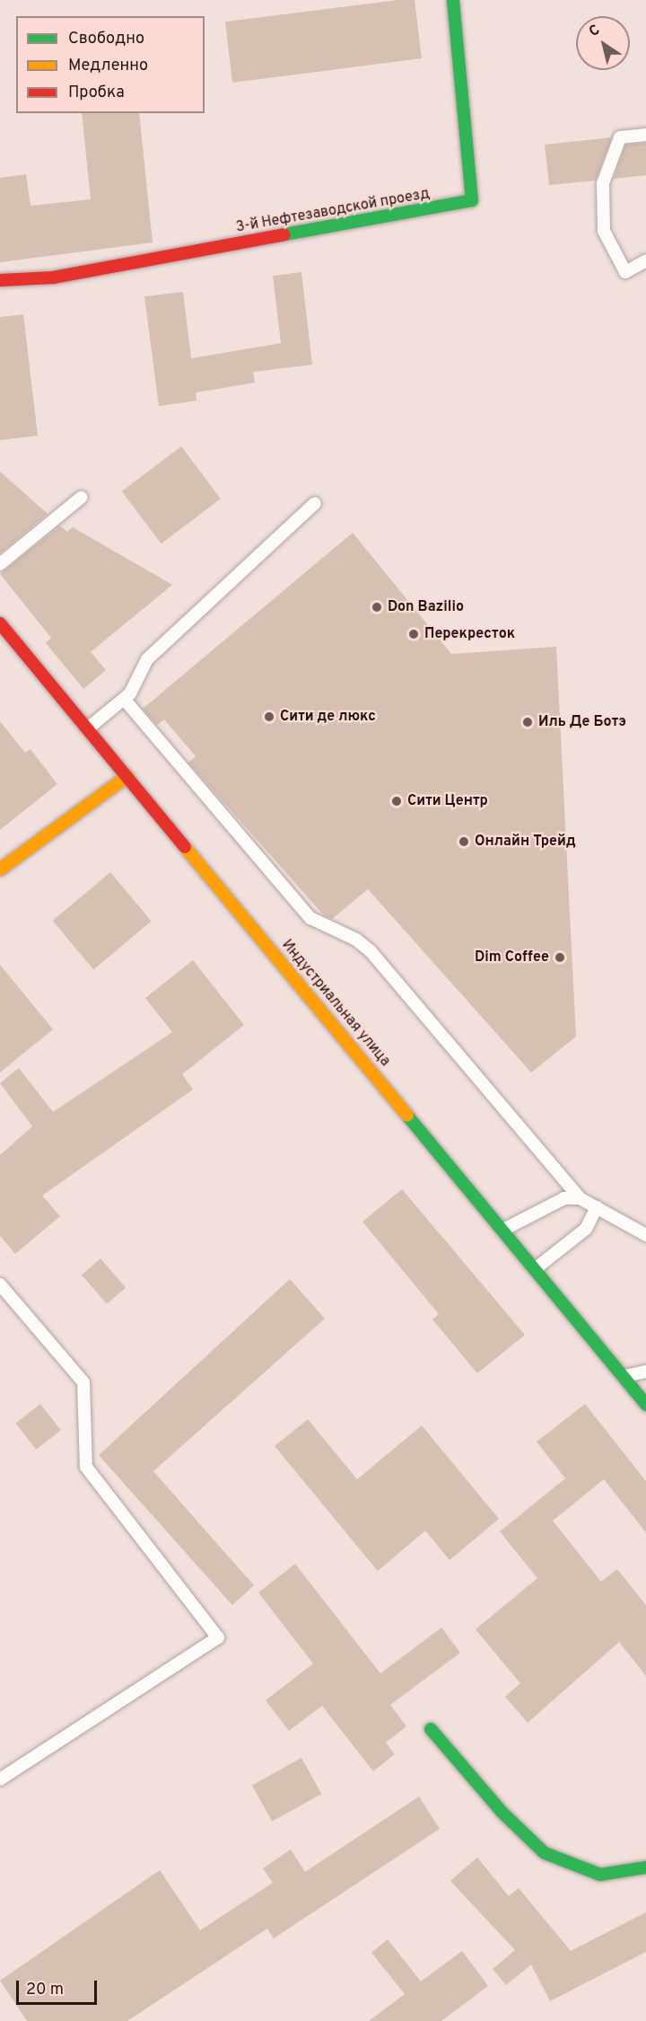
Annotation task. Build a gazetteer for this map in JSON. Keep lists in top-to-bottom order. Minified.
{"streets":{"street":["3-й Нефтезаводской проезд","Индустриальная улица"]},"places":["Don Bazilio","Перекресток","Сити де люкс","Иль Де Ботэ","Сити Центр","Онлайн Трейд","Dim Coffee"],"legend":["Свободно","Медленно","Пробка"],"scale_bar":"20 m","north":"top left"}
